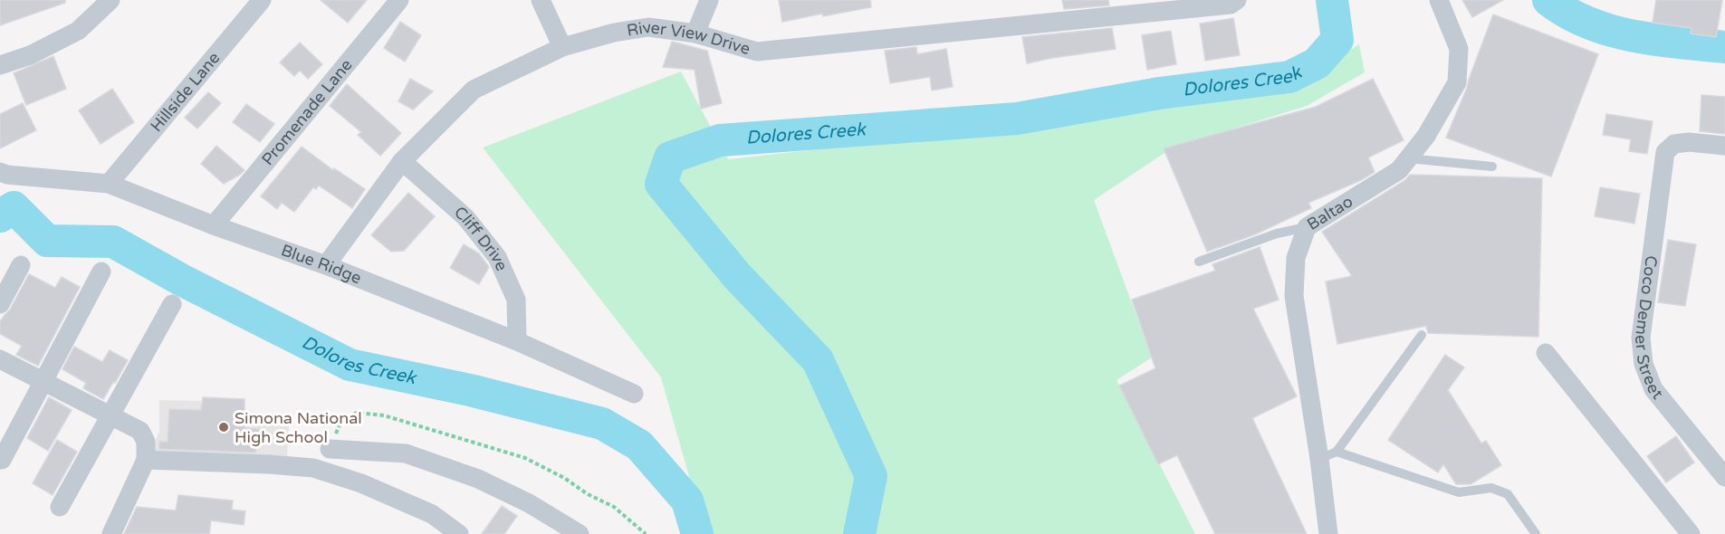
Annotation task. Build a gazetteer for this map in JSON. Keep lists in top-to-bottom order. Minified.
{"streets":{"street":["River View Drive","Hillside Lane","Promenade Lane","Baltao","Cliff Drive","Blue Ridge","Coco Demer Street"]},"crossings":[["River View Drive","Cliff Drive"],["River View Drive","Blue Ridge"],["Hillside Lane","Blue Ridge"],["Promenade Lane","Blue Ridge"],["Cliff Drive","Blue Ridge"]],"water":["Dolores Creek"],"places":["Simona National High School"]}
